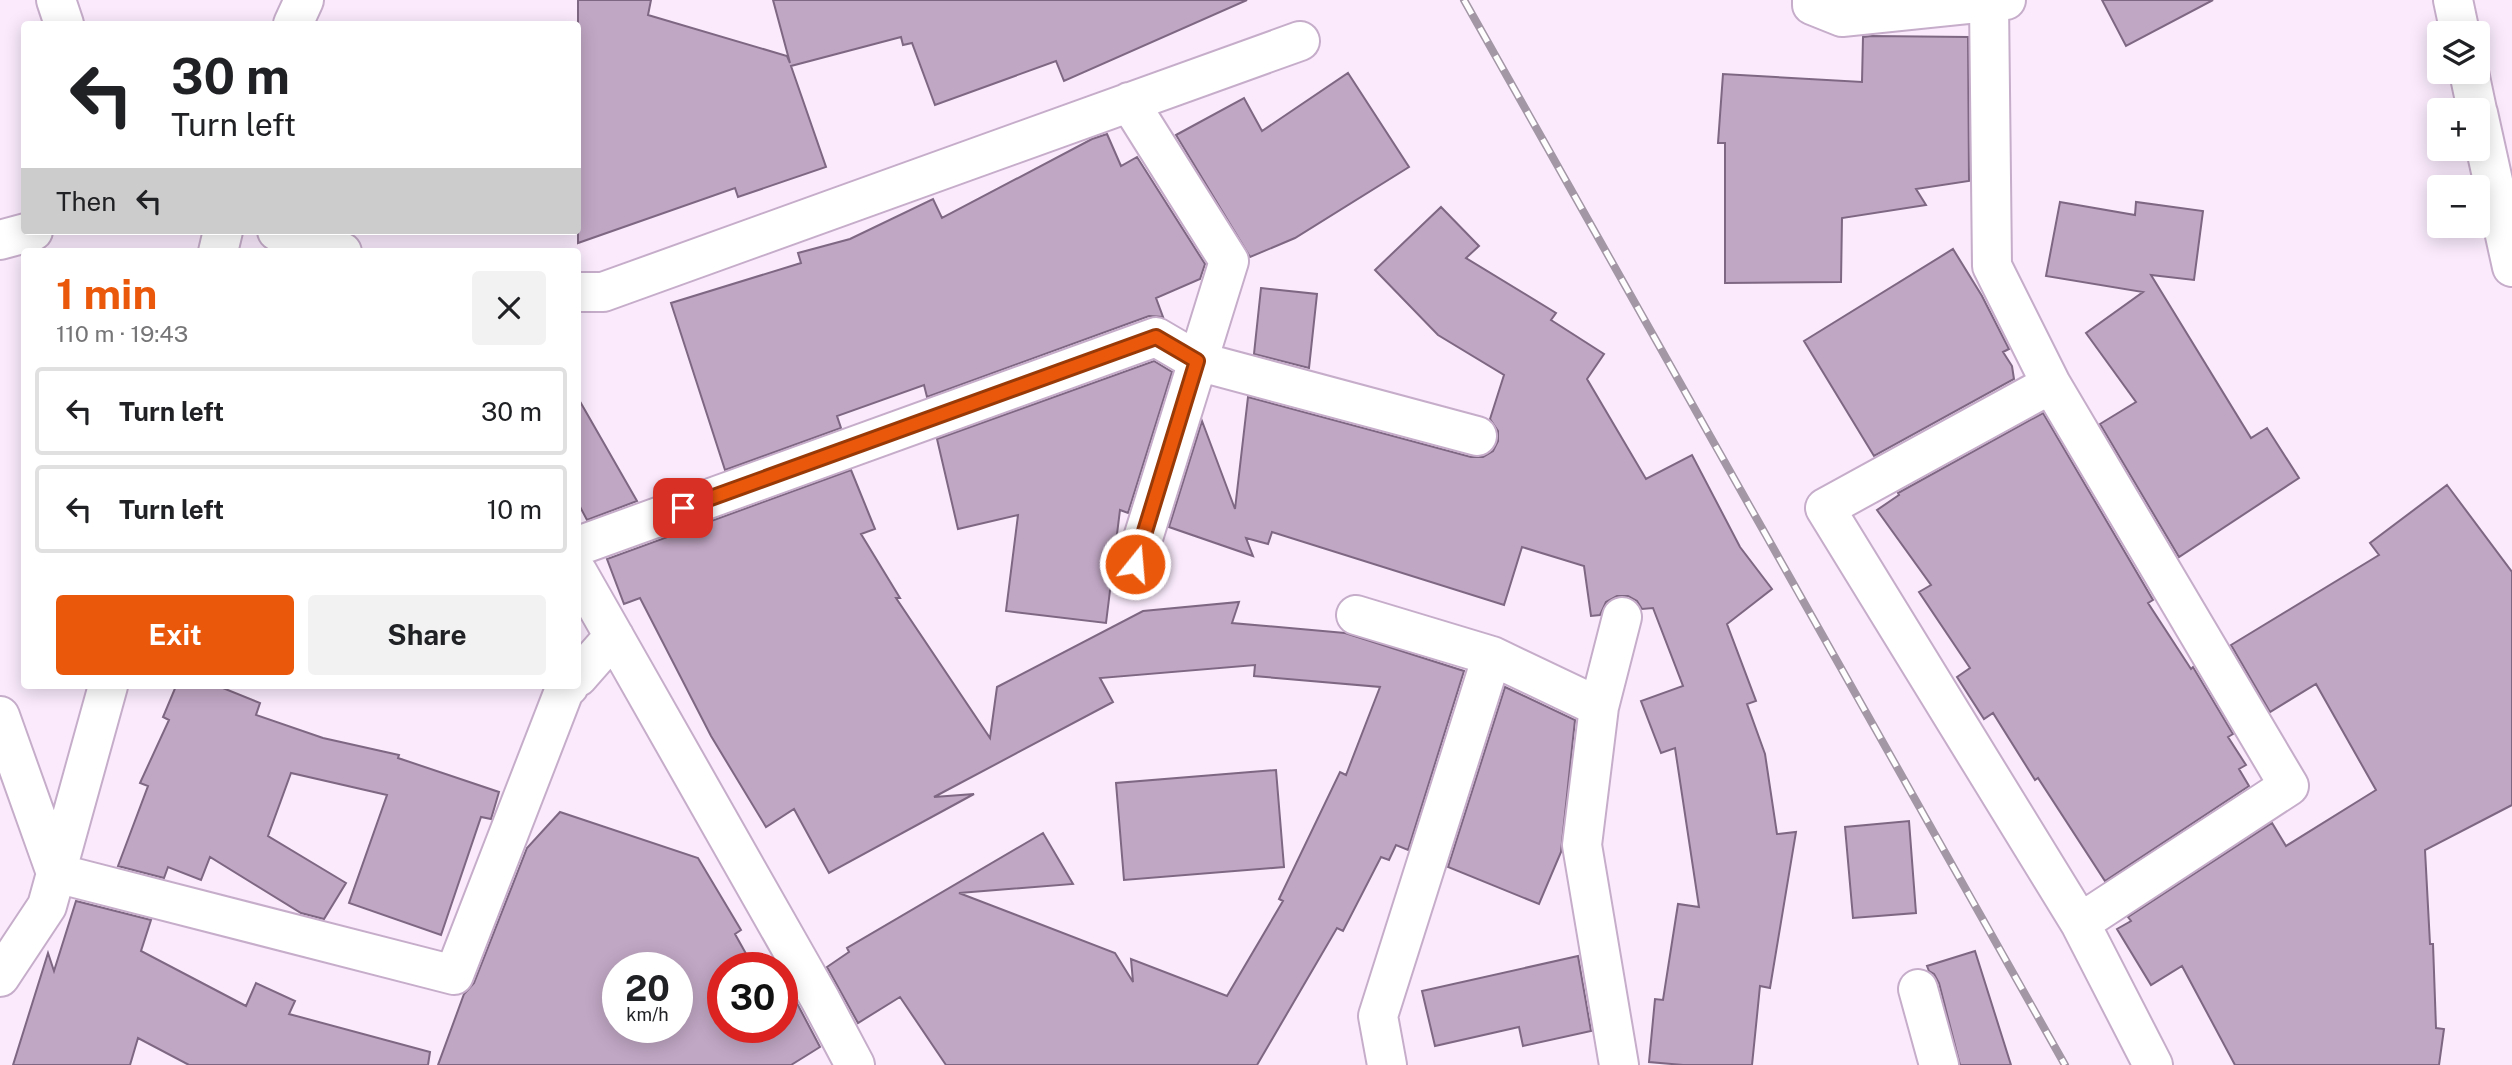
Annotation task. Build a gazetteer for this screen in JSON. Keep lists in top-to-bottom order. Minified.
{"page":{"map_buttons":["+","−"],"turn":["30 m","Turn left"],"then":"Then","heading":["1 min","110 m · 19:43"],"list":[{"name":"Turn left","value":"30 m"},{"name":"Turn left","value":"10 m"}],"buttons":["Exit","Share"],"speed":"20 km/h","limit":"30"}}
